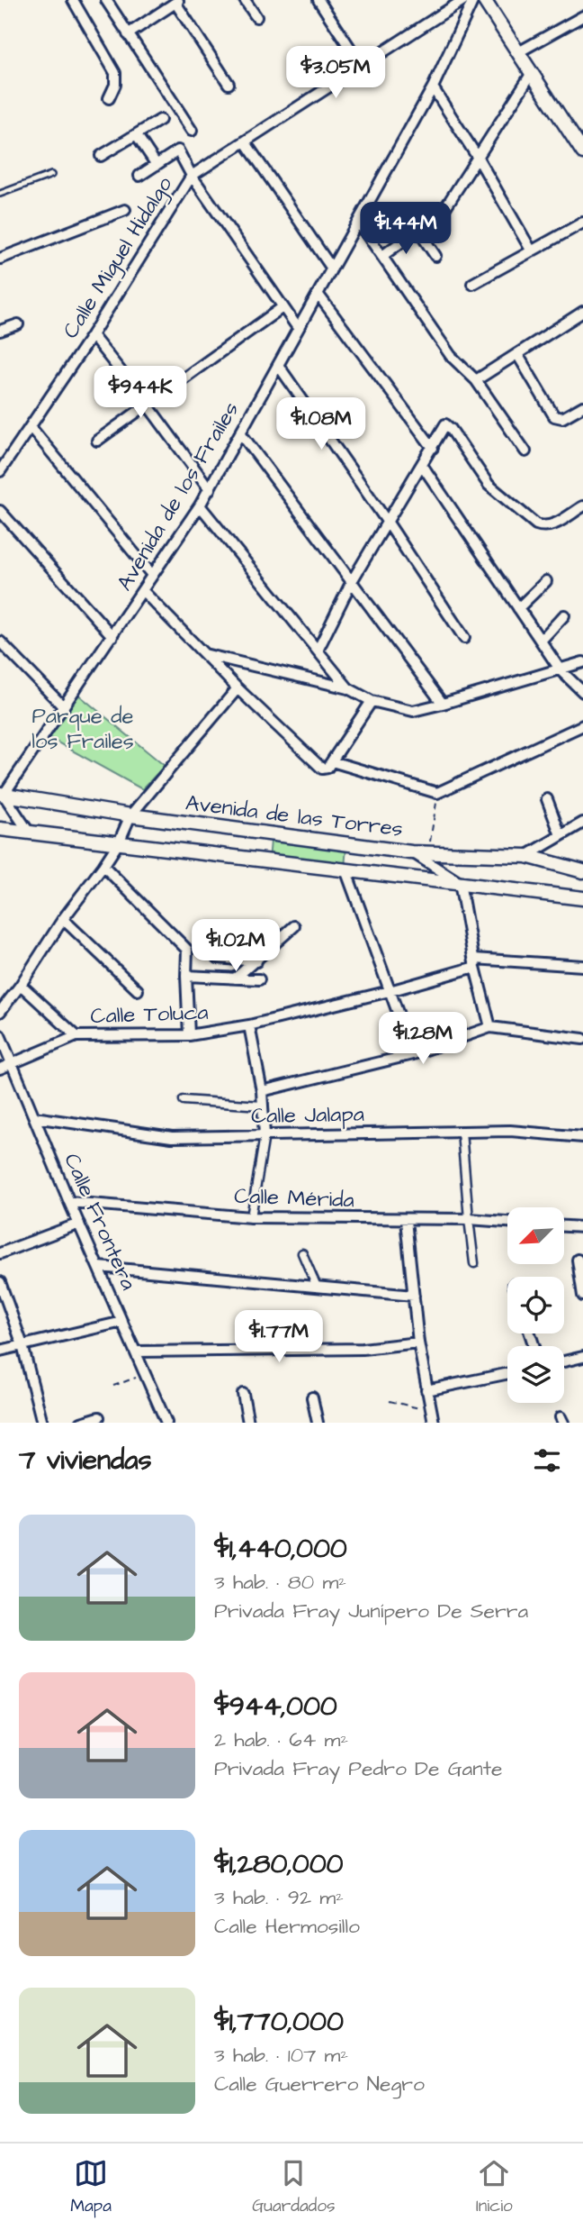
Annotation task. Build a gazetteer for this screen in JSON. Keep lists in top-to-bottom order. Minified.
{"streets":{"street":["Calle Miguel Hidalgo","Avenida de los Frailes","Avenida de las Torres","Calle Toluca","Calle Jalapa","Calle Mérida","Calle Frontera"]},"crossings":[["Avenida de los Frailes","Avenida de las Torres"],["Calle Toluca","Calle Frontera"],["Calle Jalapa","Calle Frontera"],["Calle Mérida","Calle Frontera"]],"parks":["Parque de los Frailes"],"north":"bottom left","page":{"price":["$3.05M","$1.44M","$944K","$1.08M","$1.02M","$1.28M","$1.77M"],"heading":"7 viviendas","list":[{"name":"$1,440,000","note":"3 hab. · 80 m² · Privada Fray Junípero De Serra"},{"name":"$944,000","note":"2 hab. · 64 m² · Privada Fray Pedro De Gante"},{"name":"$1,280,000","note":"3 hab. · 92 m² · Calle Hermosillo"},{"name":"$1,770,000","note":"3 hab. · 107 m² · Calle Guerrero Negro"}],"tabs":["Mapa","Guardados","Inicio"]}}
